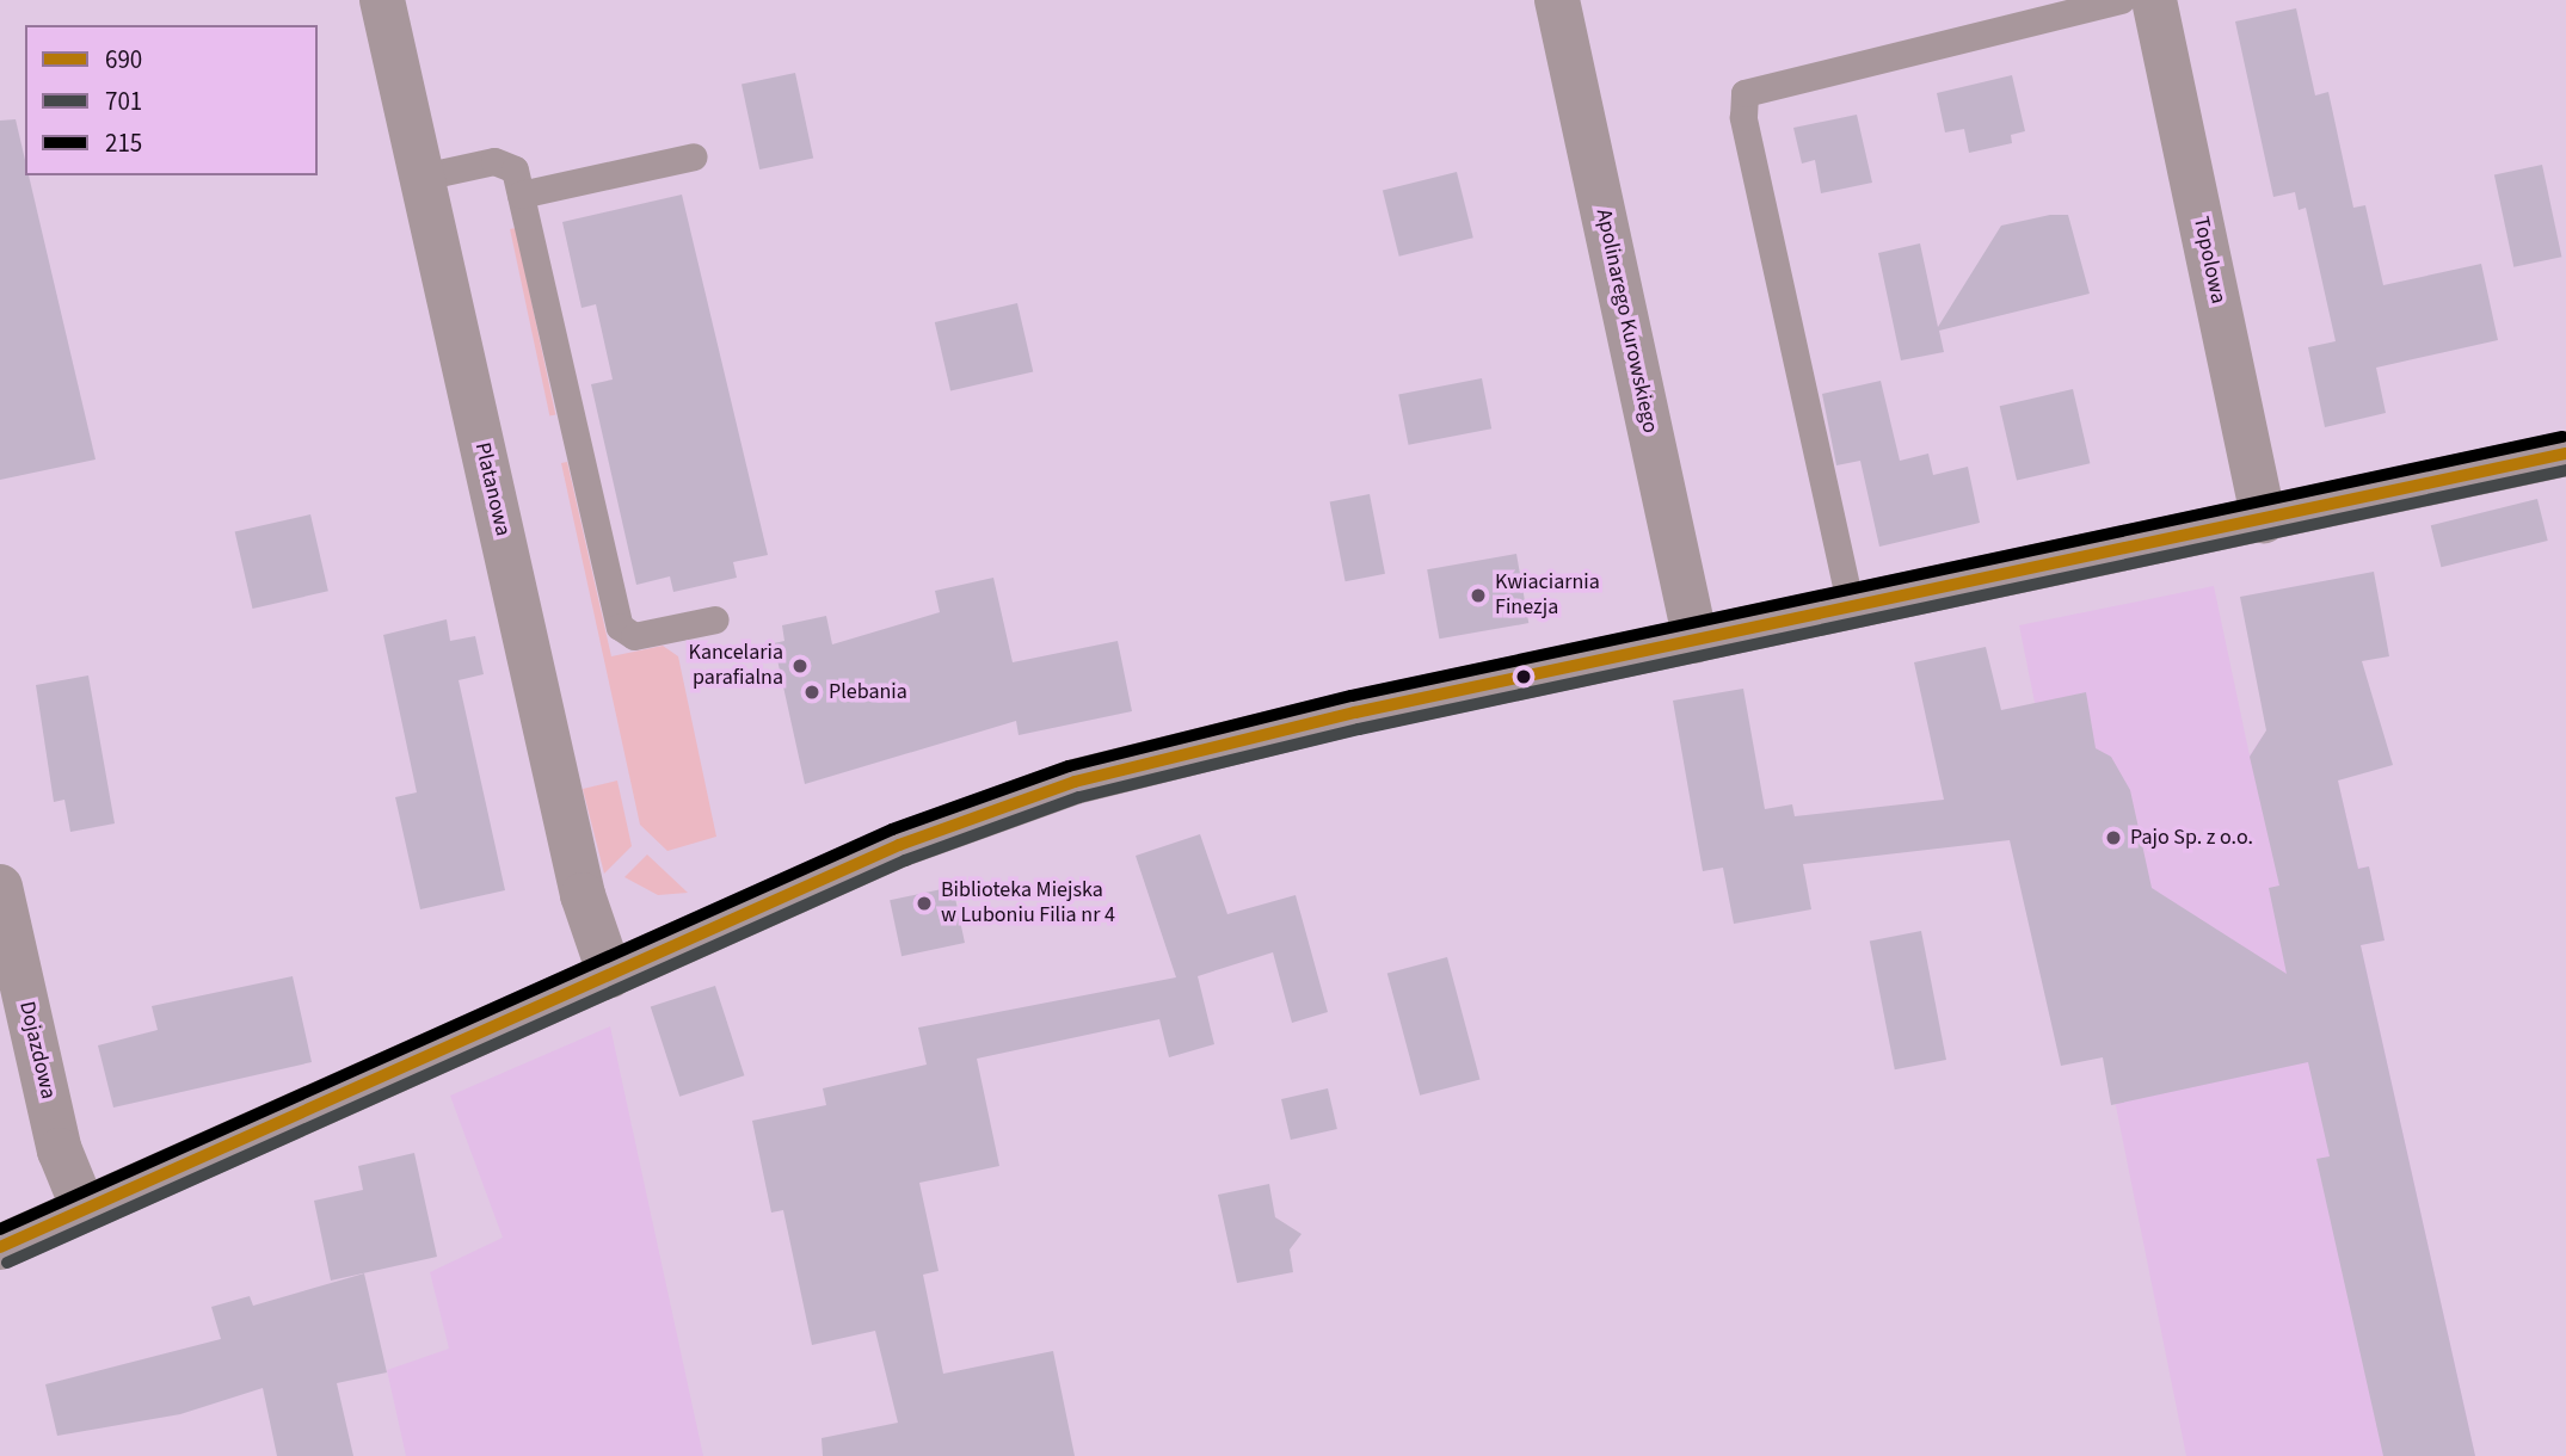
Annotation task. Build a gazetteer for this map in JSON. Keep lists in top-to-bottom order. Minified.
{"streets":{"street":["Topolowa","Apolinarego Kurowskiego","Platanowa","Dojazdowa"]},"places":["Kwiaciarnia Finezja","Kancelaria parafialna","Plebania","Pajo Sp. z o.o.","Biblioteka Miejska w Luboniu Filia nr 4"],"lines":["transit line 215","transit line 690","transit line 701"],"legend":["690","701","215"]}
